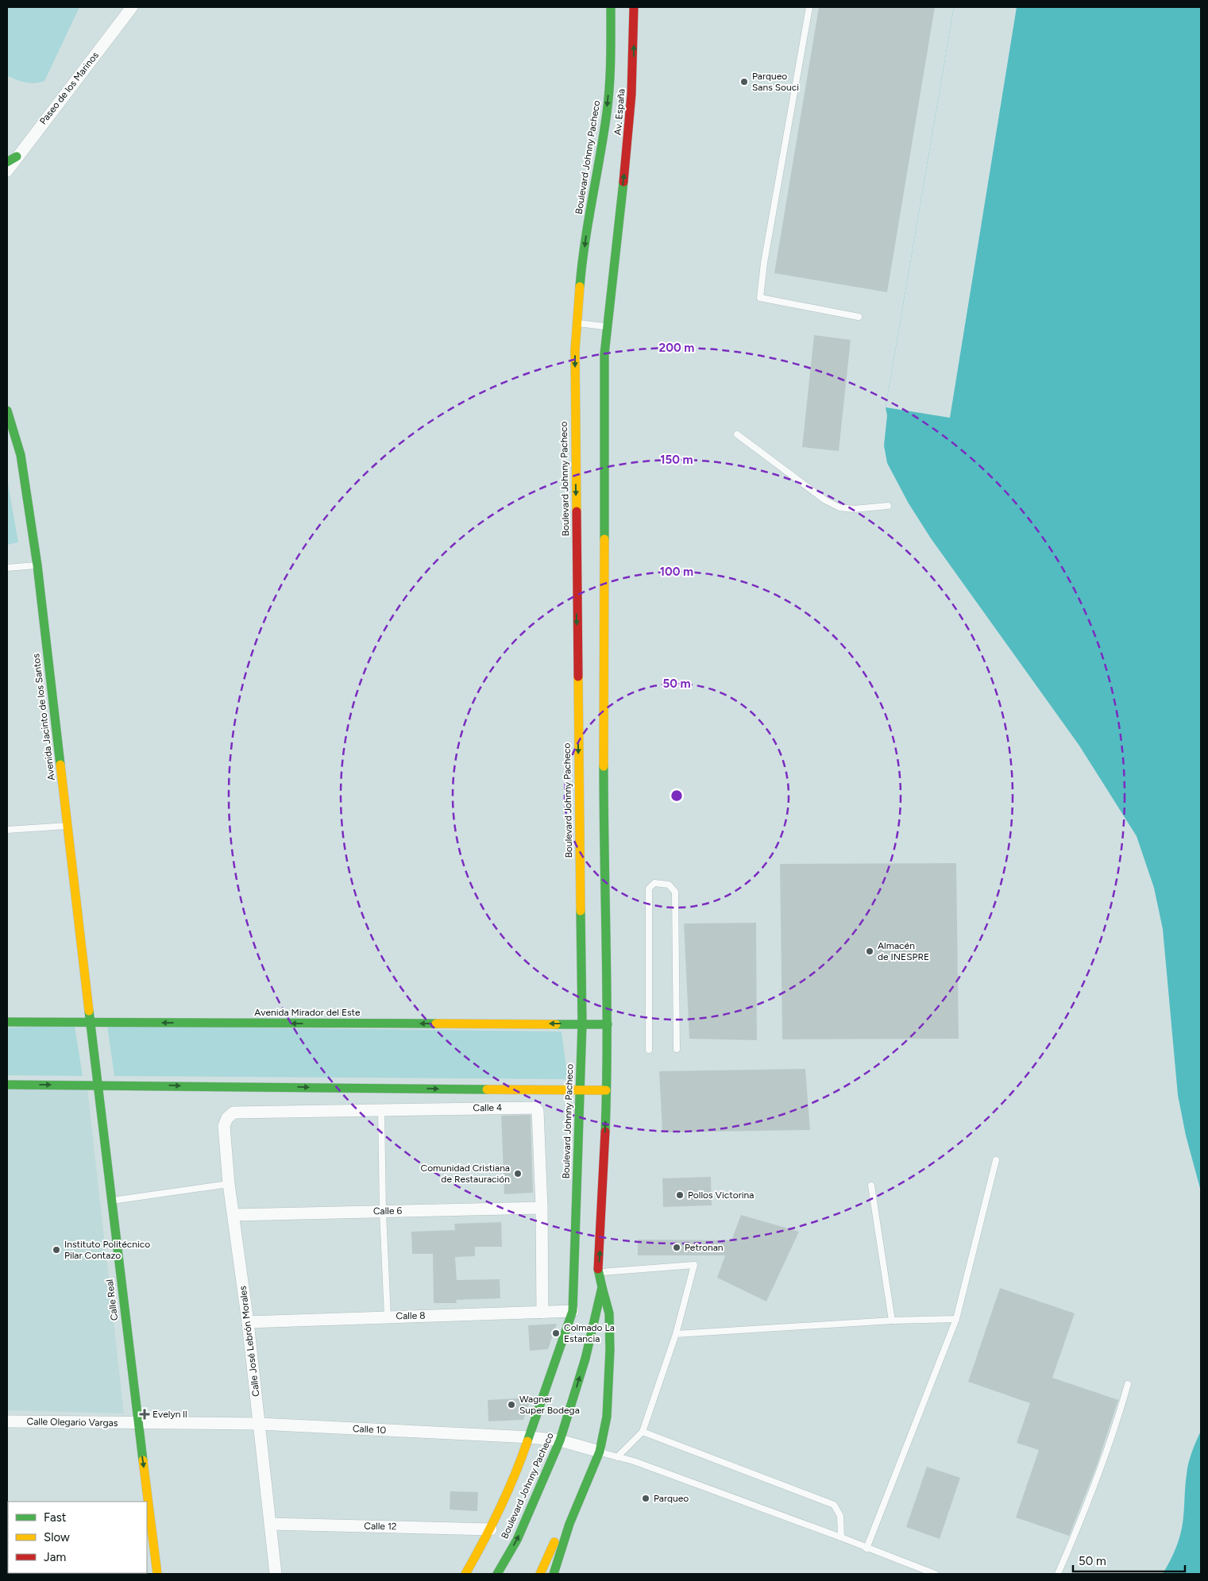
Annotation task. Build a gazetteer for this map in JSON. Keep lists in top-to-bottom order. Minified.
{"streets":{"main road":["Av. España","Boulevard Johnny Pacheco","Avenida Jacinto de los Santos","Avenida Mirador del Este","Calle Real"],"street":["Paseo de los Marinos","Calle 4","Calle 6","Calle 8","Calle José Lebrón Morales","Calle Olegario Vargas","Calle 10","Calle 12"]},"crossings":[["Av. España","Boulevard Johnny Pacheco"],["Boulevard Johnny Pacheco","Avenida Mirador del Este"],["Boulevard Johnny Pacheco","Calle 8"],["Boulevard Johnny Pacheco","Calle 10"],["Boulevard Johnny Pacheco","Calle 12"],["Avenida Jacinto de los Santos","Avenida Mirador del Este"],["Avenida Jacinto de los Santos","Calle Real"],["Avenida Mirador del Este","Calle Real"],["Calle 4","Calle 6"],["Calle 4","Calle 8"],["Calle 4","Calle José Lebrón Morales"],["Calle 6","Calle José Lebrón Morales"],["Calle Real","Calle Olegario Vargas"],["Calle Real","Calle 10"],["Calle 8","Calle José Lebrón Morales"],["Calle José Lebrón Morales","Calle 10"],["Calle José Lebrón Morales","Calle 12"],["Calle Olegario Vargas","Calle 10"]],"one_way":["Av. España"],"places":{"other":["Parqueo Sans Souci","Almacén de INESPRE","Comunidad Cristiana de Restauración","Pollos Victorina","Petronan","Instituto Politécnico Pilar Contazo","Colmado La Estancia","Wagner Super Bodega","Parqueo"],"health":["Evelyn ll"]},"legend":["Fast","Slow","Jam"],"scale_bar":"50 m","rings":["200 m","150 m","100 m","50 m"]}
